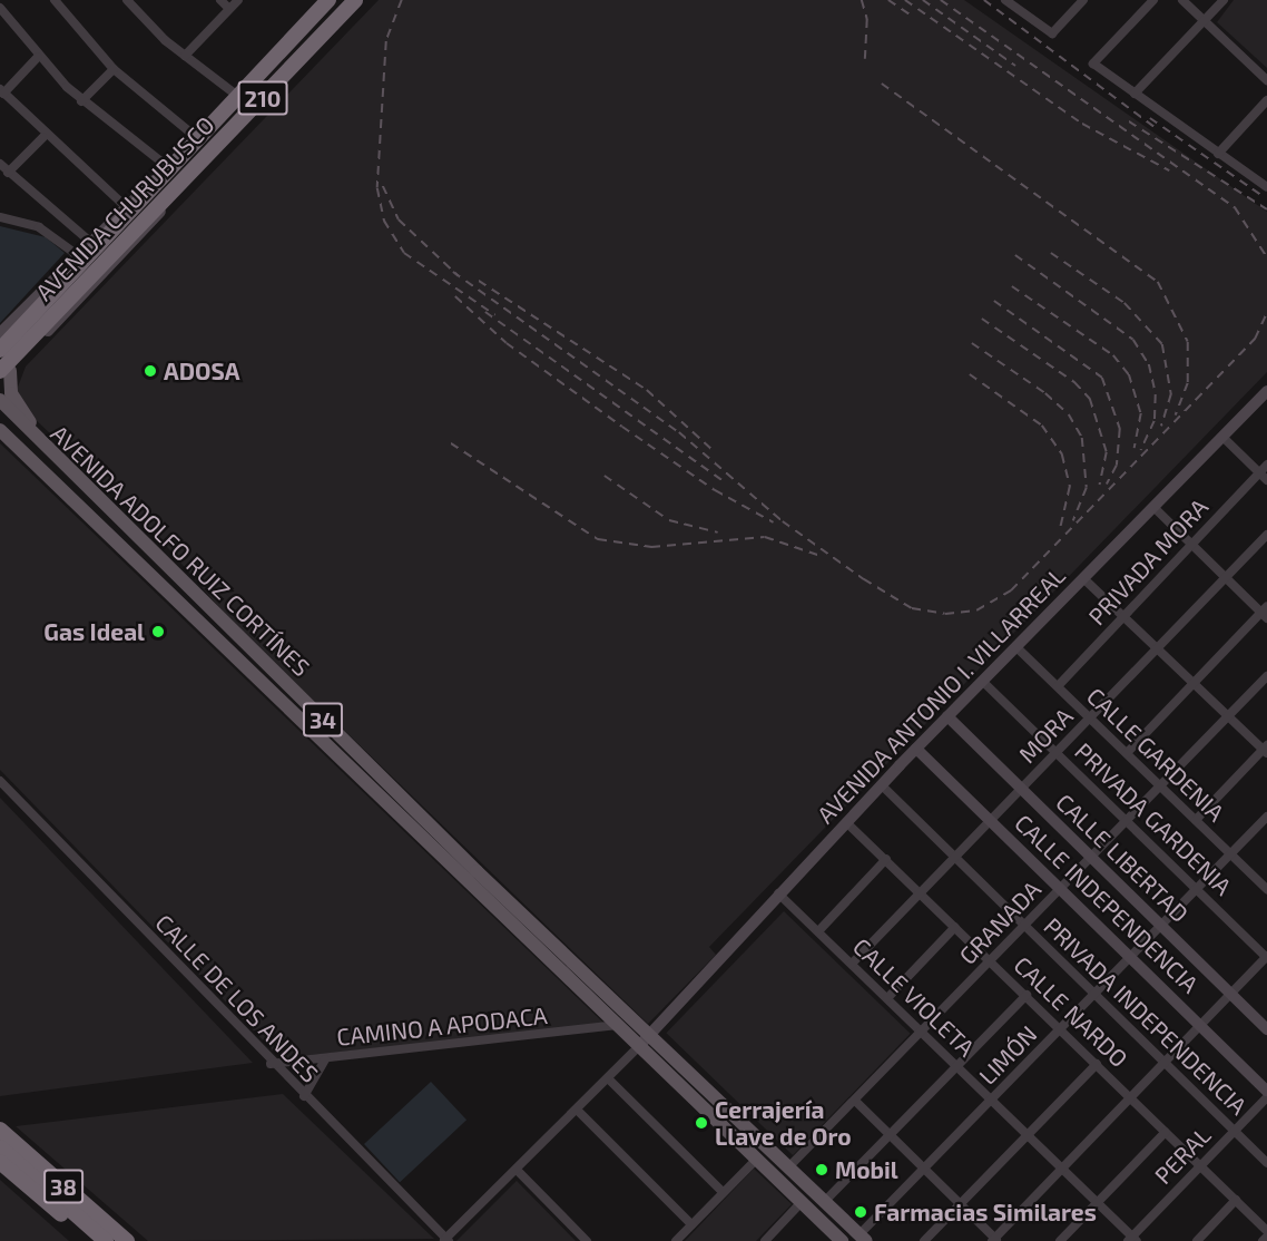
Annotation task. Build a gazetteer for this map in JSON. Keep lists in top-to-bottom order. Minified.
{"streets":{"highway":["210","AVENIDA CHURUBUSCO","38"],"main road":["AVENIDA ADOLFO RUIZ CORTÍNES","34"],"street":["PRIVADA MORA","AVENIDA ANTONIO I. VILLARREAL","MORA","CALLE GARDENIA","PRIVADA GARDENIA","CALLE LIBERTAD","CALLE INDEPENDENCIA","GRANADA","CALLE VIOLETA","CALLE DE LOS ANDES","CALLE NARDO","PRIVADA INDEPENDENCIA","CAMINO A APODACA","LIMÓN","PERAL"]},"crossings":[["AVENIDA ADOLFO RUIZ CORTÍNES","AVENIDA ANTONIO I. VILLARREAL"],["AVENIDA ADOLFO RUIZ CORTÍNES","34"],["AVENIDA ADOLFO RUIZ CORTÍNES","CAMINO A APODACA"],["PRIVADA MORA","CALLE GARDENIA"],["AVENIDA ANTONIO I. VILLARREAL","34"],["AVENIDA ANTONIO I. VILLARREAL","CALLE GARDENIA"],["AVENIDA ANTONIO I. VILLARREAL","PRIVADA GARDENIA"],["AVENIDA ANTONIO I. VILLARREAL","CALLE LIBERTAD"],["AVENIDA ANTONIO I. VILLARREAL","CALLE INDEPENDENCIA"],["AVENIDA ANTONIO I. VILLARREAL","CALLE VIOLETA"],["AVENIDA ANTONIO I. VILLARREAL","CALLE NARDO"],["AVENIDA ANTONIO I. VILLARREAL","PRIVADA INDEPENDENCIA"],["34","GRANADA"],["34","CAMINO A APODACA"],["34","LIMÓN"],["MORA","CALLE GARDENIA"],["MORA","PRIVADA GARDENIA"],["MORA","CALLE LIBERTAD"],["MORA","CALLE INDEPENDENCIA"],["MORA","CALLE VIOLETA"],["MORA","CALLE NARDO"],["MORA","PRIVADA INDEPENDENCIA"],["CALLE GARDENIA","GRANADA"],["CALLE GARDENIA","LIMÓN"],["PRIVADA GARDENIA","GRANADA"],["PRIVADA GARDENIA","LIMÓN"],["CALLE LIBERTAD","GRANADA"],["CALLE LIBERTAD","LIMÓN"],["CALLE INDEPENDENCIA","GRANADA"],["CALLE INDEPENDENCIA","LIMÓN"],["GRANADA","CALLE VIOLETA"],["GRANADA","CALLE NARDO"],["GRANADA","PRIVADA INDEPENDENCIA"],["CALLE VIOLETA","LIMÓN"],["CALLE VIOLETA","PERAL"],["CALLE DE LOS ANDES","CAMINO A APODACA"],["CALLE NARDO","LIMÓN"],["CALLE NARDO","PERAL"],["PRIVADA INDEPENDENCIA","LIMÓN"],["PRIVADA INDEPENDENCIA","PERAL"]],"places":["ADOSA","Gas Ideal","Cerrajería Llave de Oro","Mobil","Farmacias Similares"]}
